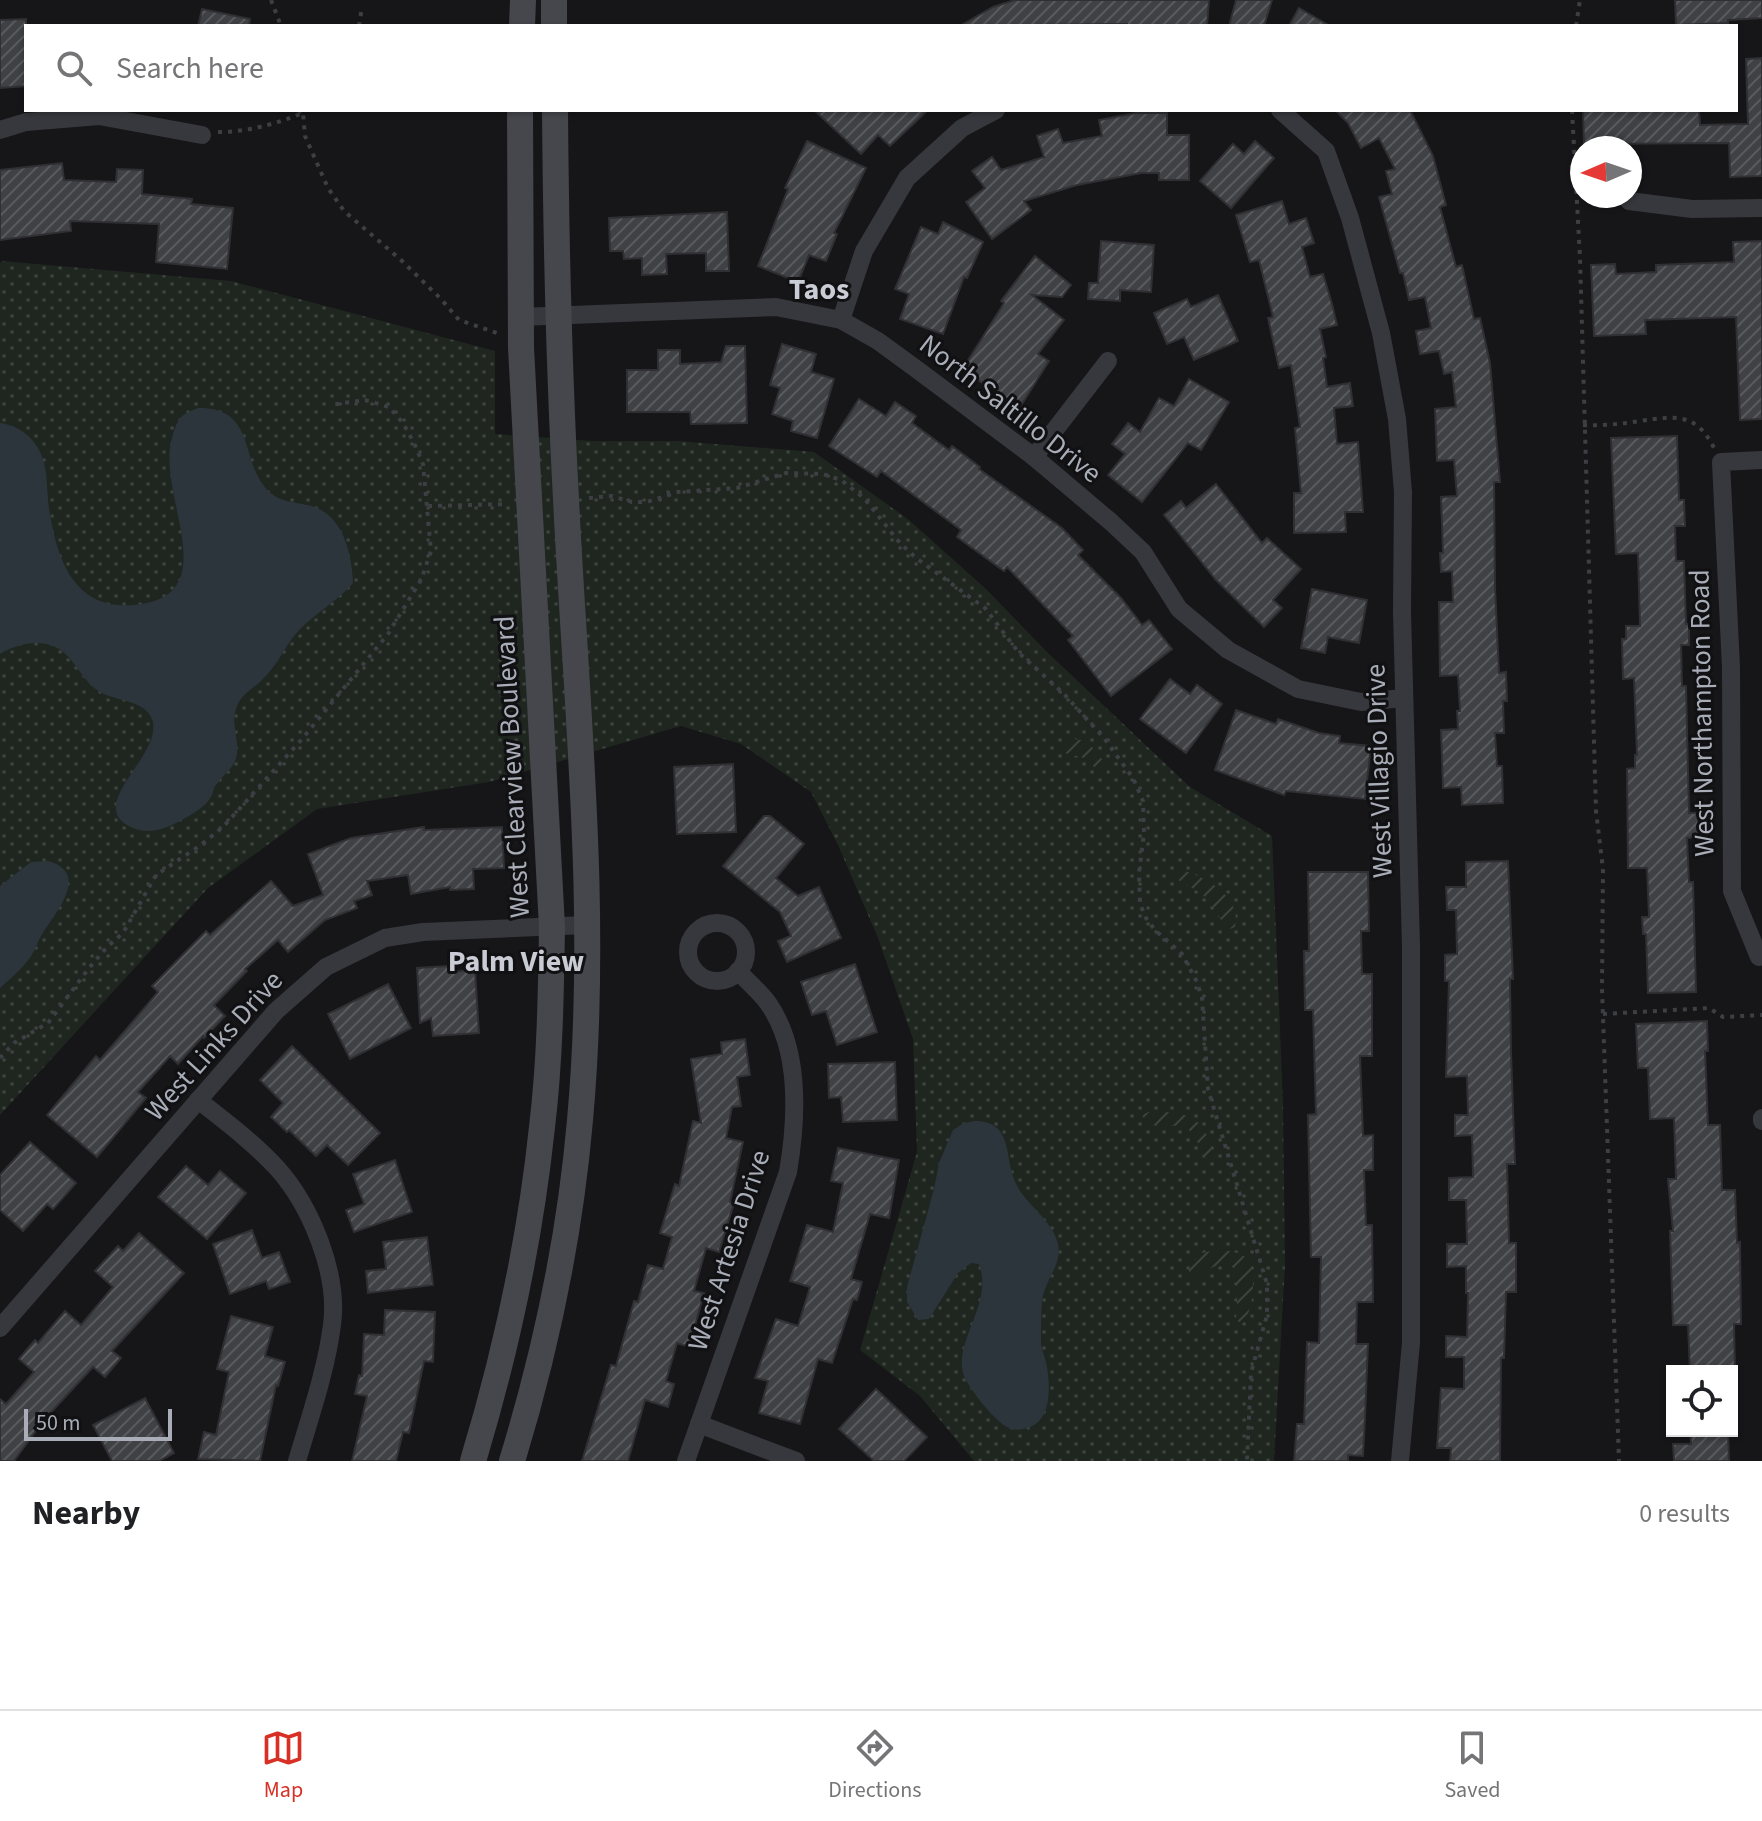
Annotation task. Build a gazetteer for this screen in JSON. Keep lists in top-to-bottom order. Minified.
{"streets":{"street":["North Saltillo Drive","West Northampton Road","West Clearview Boulevard","West Villagio Drive","West Links Drive","West Artesia Drive"]},"crossings":[["North Saltillo Drive","West Clearview Boulevard"],["North Saltillo Drive","West Villagio Drive"],["West Clearview Boulevard","West Links Drive"]],"districts":["Taos","Palm View"],"scale_bar":"50 m","north":"left","page":{"search":"Search here","scale":"50 m","heading":["Nearby","0 results"],"nav":["Map","Directions","Saved"]}}
